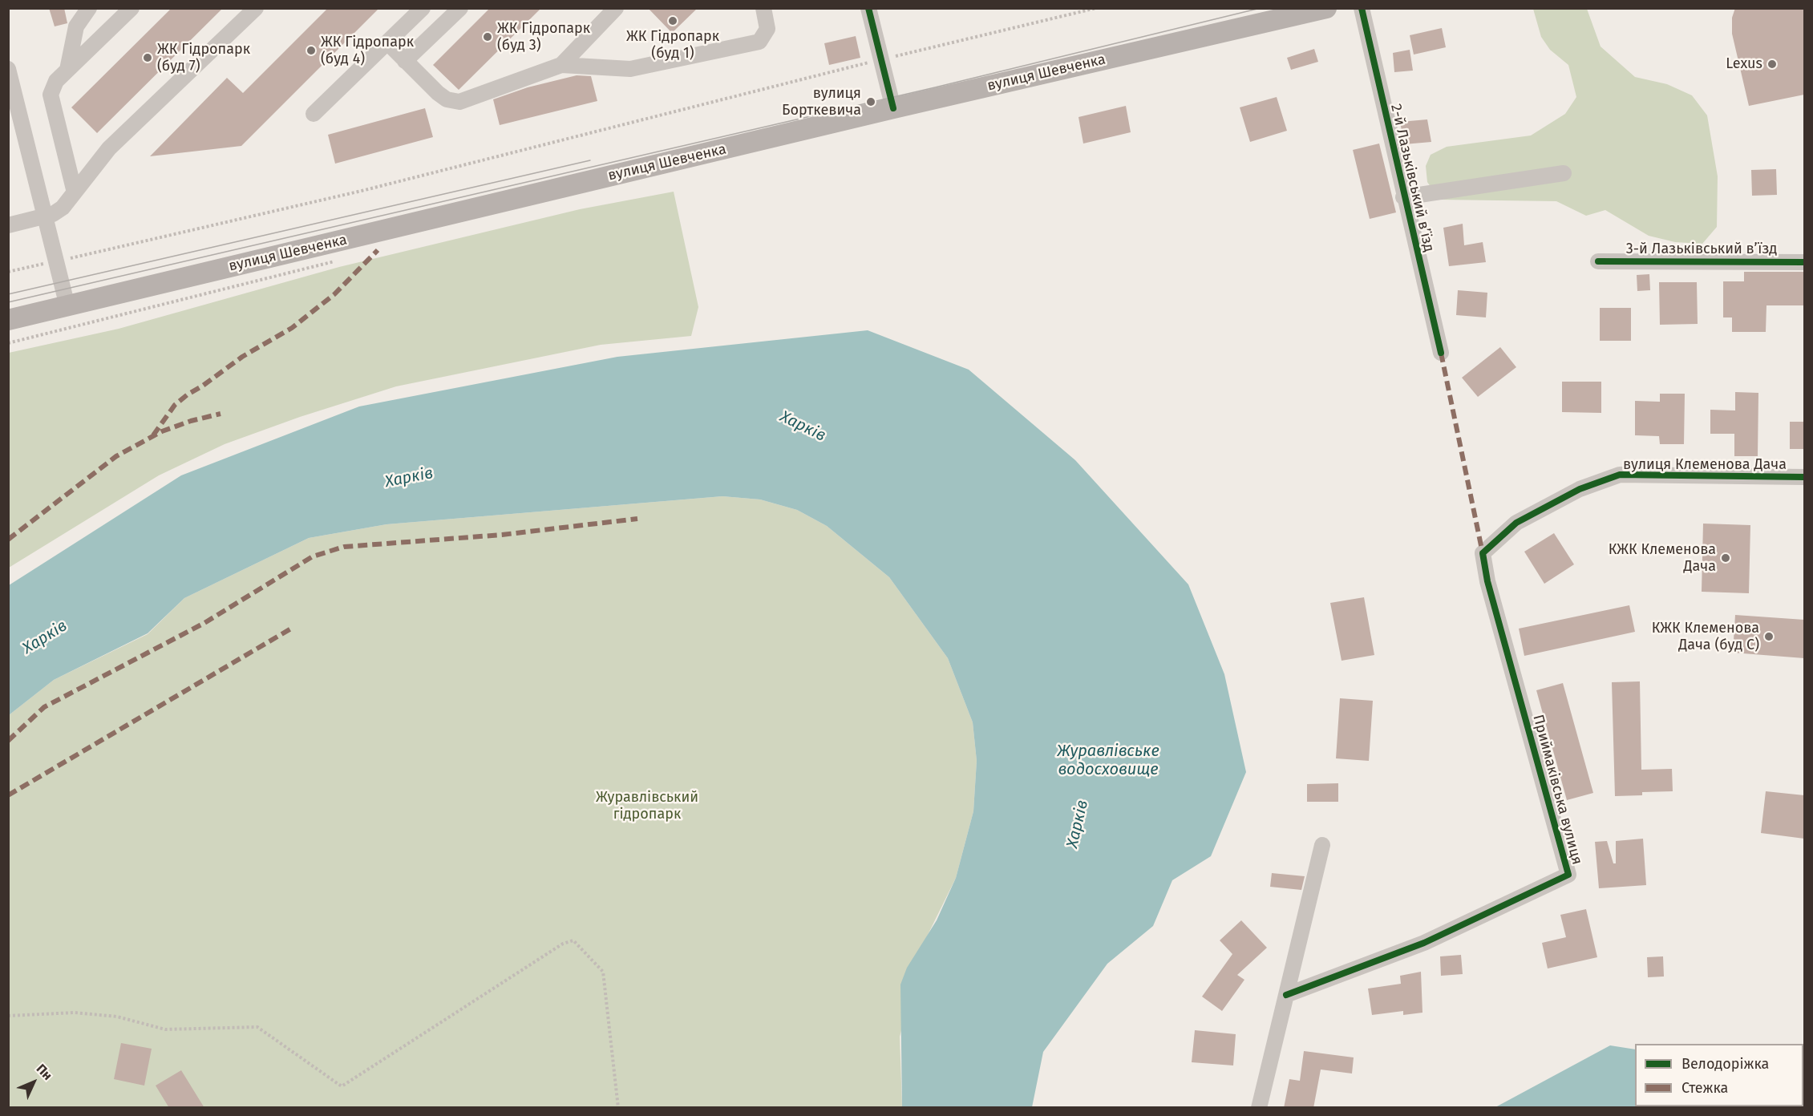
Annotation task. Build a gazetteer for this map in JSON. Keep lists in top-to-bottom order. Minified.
{"streets":{"main road":["вулиця Шевченка"],"street":["2-й Лазьківський в’їзд","3-й Лазьківський в’їзд","вулиця Клеменова Дача","Приймаківська вулиця"]},"crossings":[["вулиця Клеменова Дача","Приймаківська вулиця"]],"water":["Харків","Журавлівське водосховище"],"parks":["Журавлівський гідропарк"],"places":["ЖК Гідропарк (буд 1)","ЖК Гідропарк (буд 3)","ЖК Гідропарк (буд 4)","ЖК Гідропарк (буд 7)","Lexus","вулиця Борткевича","КЖК Клеменова Дача","КЖК Клеменова Дача (буд С)"],"legend":["Велодоріжка","Стежка"],"north":"top right"}
